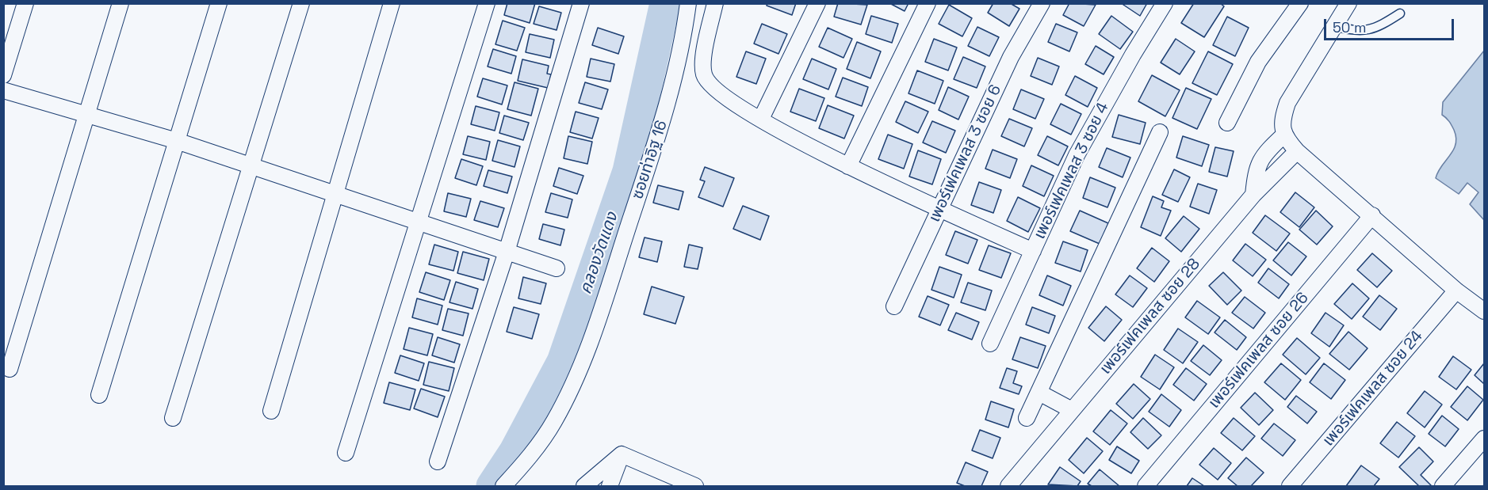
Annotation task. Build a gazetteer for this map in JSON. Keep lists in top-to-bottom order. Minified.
{"streets":{"street":["เพอร์เฟคเพลส 3 ซอย 6","ซอยท่าอิฐ 16","เพอร์เฟคเพลส 3 ซอย 4","เพอร์เฟคเพลส ซอย 28","เพอร์เฟคเพลส ซอย 26","เพอร์เฟคเพลส ซอย 24"]},"water":["คลองวัดแดง"],"scale_bar":"50 m"}
